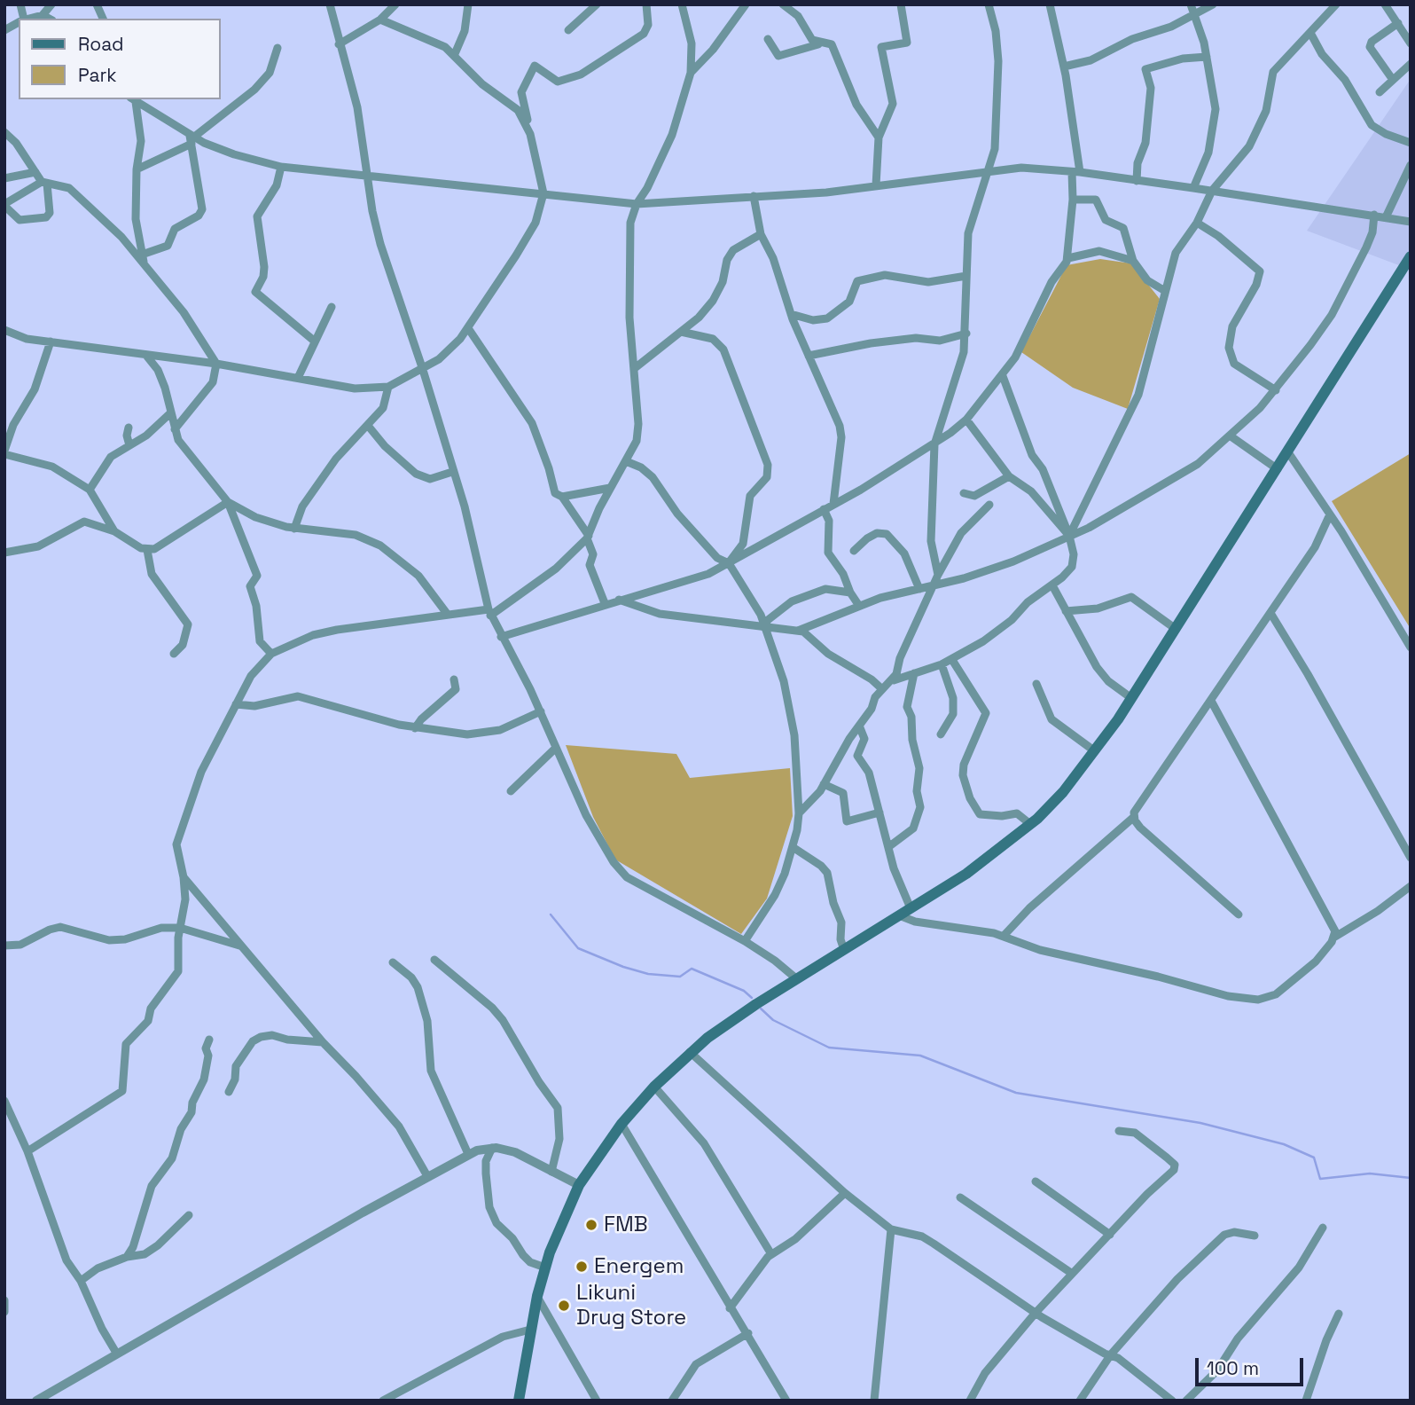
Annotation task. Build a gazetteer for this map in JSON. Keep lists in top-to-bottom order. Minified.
{"places":["FMB","Energem","Likuni Drug Store"],"legend":["Road","Park"],"scale_bar":"100 m"}
